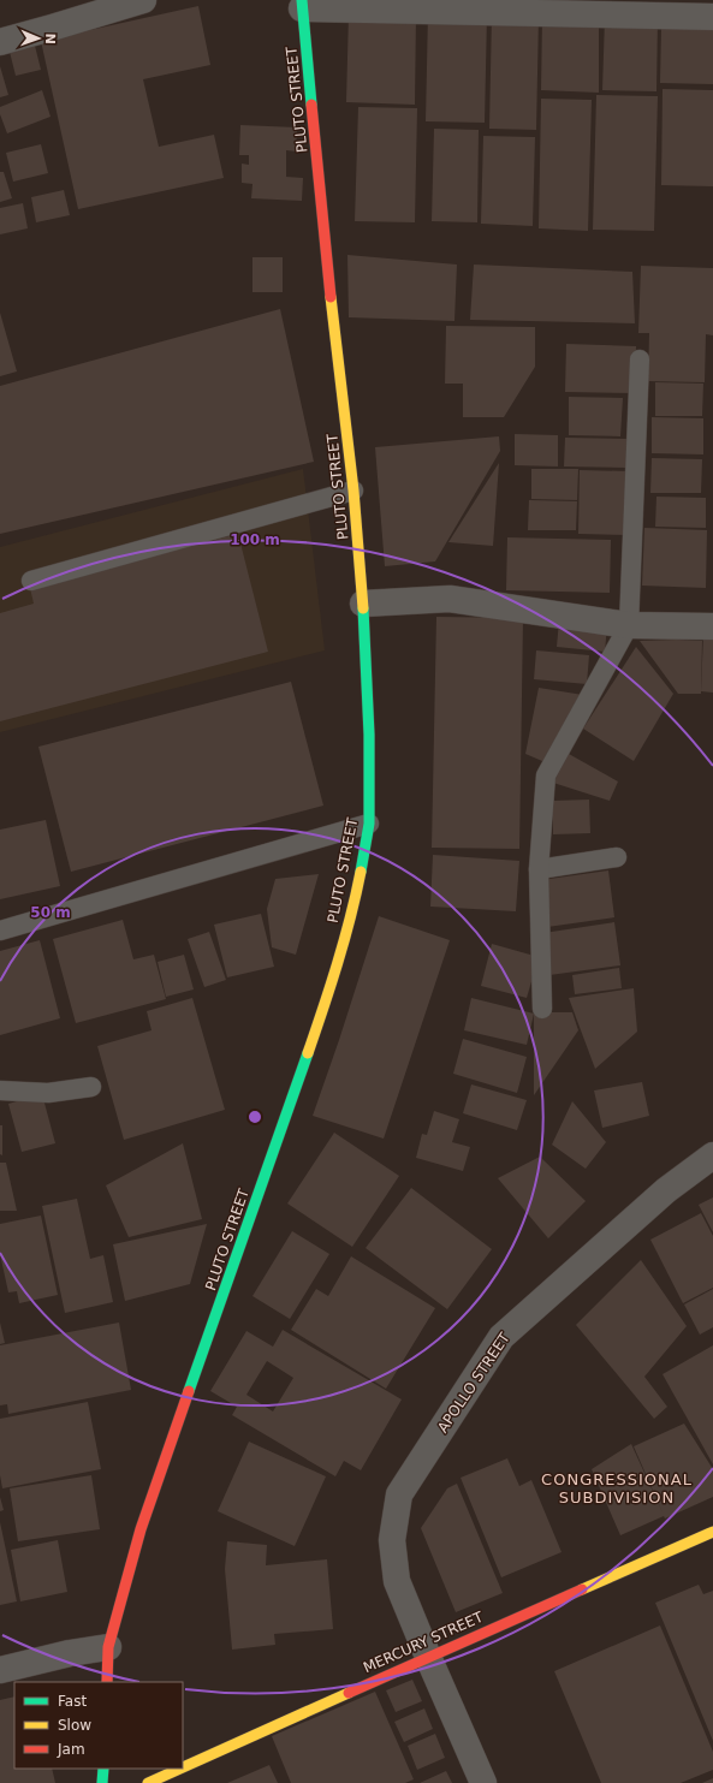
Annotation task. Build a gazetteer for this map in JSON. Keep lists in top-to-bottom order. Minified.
{"streets":{"street":["PLUTO STREET","APOLLO STREET","MERCURY STREET"]},"crossings":[["APOLLO STREET","MERCURY STREET"]],"districts":["CONGRESSIONAL SUBDIVISION"],"legend":["Fast","Slow","Jam"],"north":"right","rings":["100 m","50 m"]}
